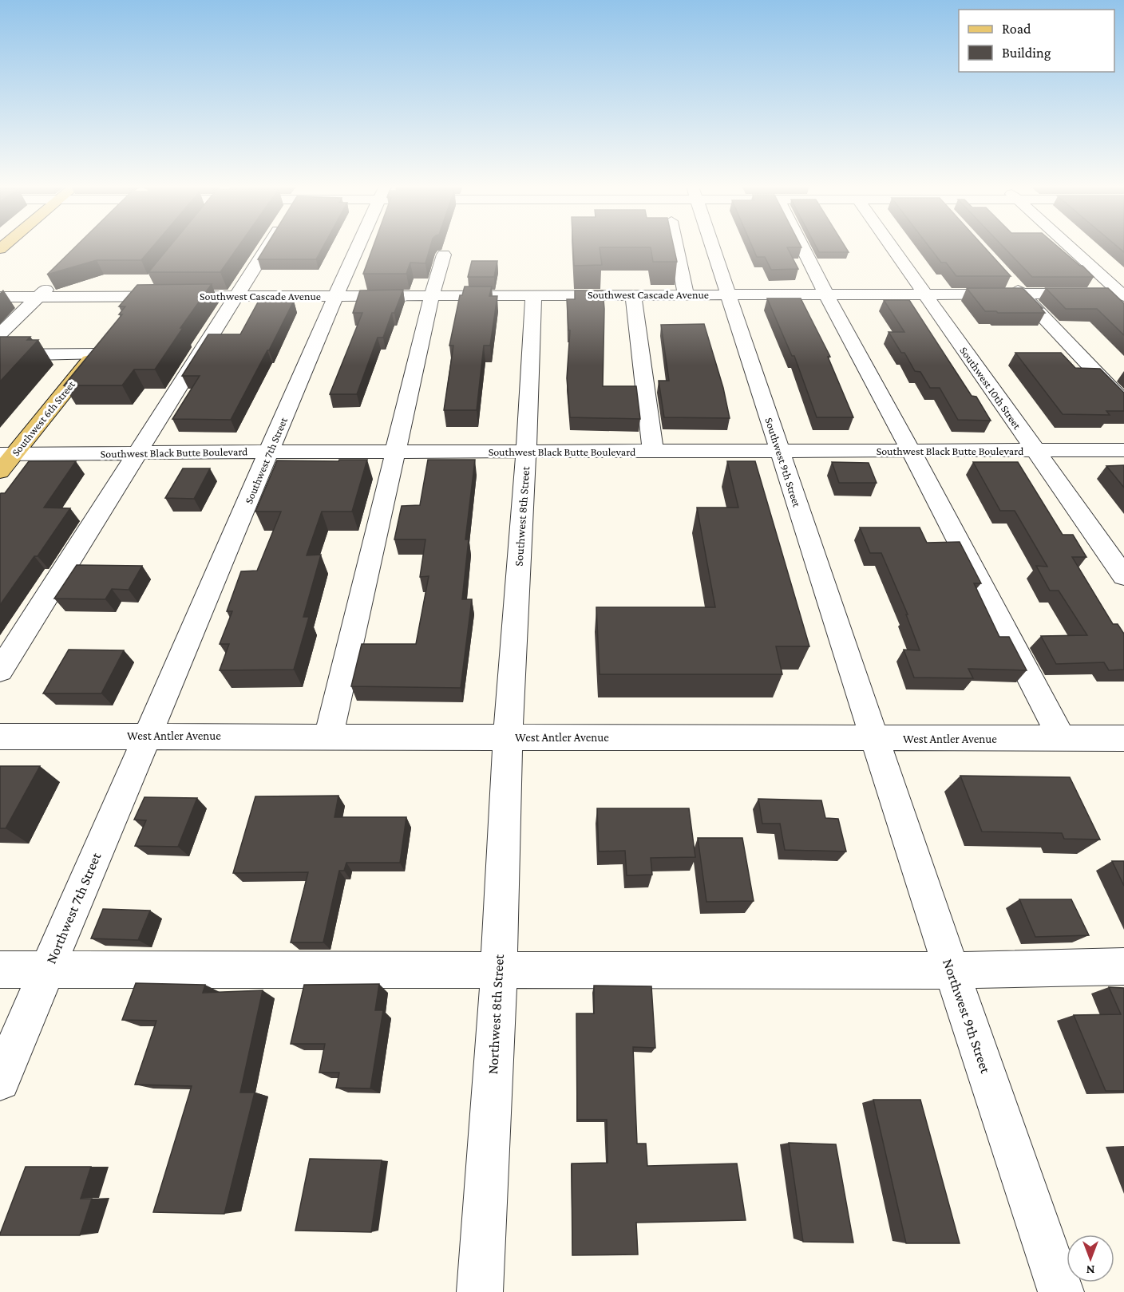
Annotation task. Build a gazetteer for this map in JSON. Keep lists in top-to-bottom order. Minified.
{"streets":{"main road":["Southwest 6th Street"],"street":["Southwest Cascade Avenue","Southwest 10th Street","Southwest Black Butte Boulevard","Southwest 7th Street","Southwest 9th Street","Southwest 8th Street","West Antler Avenue","Northwest 7th Street","Northwest 8th Street","Northwest 9th Street"]},"crossings":[["Southwest Cascade Avenue","Southwest 10th Street"],["Southwest Cascade Avenue","Southwest 7th Street"],["Southwest Cascade Avenue","Southwest 9th Street"],["Southwest Cascade Avenue","Southwest 8th Street"],["Southwest 10th Street","Southwest Black Butte Boulevard"],["Southwest 6th Street","Southwest Black Butte Boulevard"],["Southwest Black Butte Boulevard","Southwest 7th Street"],["Southwest Black Butte Boulevard","Southwest 9th Street"],["Southwest Black Butte Boulevard","Southwest 8th Street"],["Southwest 7th Street","West Antler Avenue"],["Southwest 7th Street","Northwest 7th Street"],["Southwest 9th Street","West Antler Avenue"],["Southwest 9th Street","Northwest 9th Street"],["Southwest 8th Street","West Antler Avenue"],["Southwest 8th Street","Northwest 8th Street"],["West Antler Avenue","Northwest 7th Street"],["West Antler Avenue","Northwest 8th Street"],["West Antler Avenue","Northwest 9th Street"]],"legend":["Road","Building"],"north":"bottom"}
